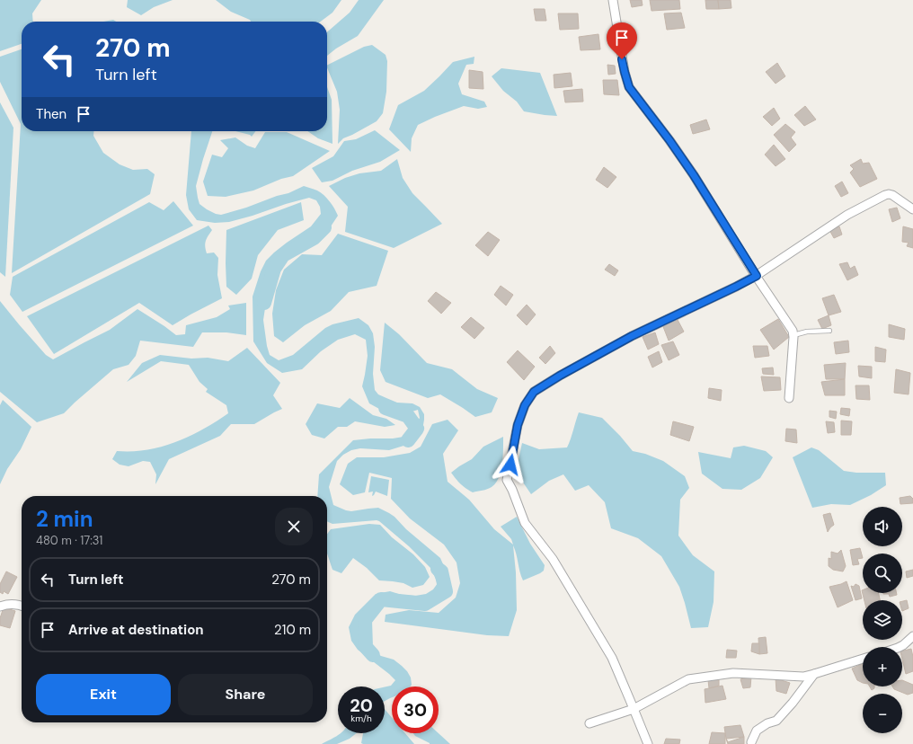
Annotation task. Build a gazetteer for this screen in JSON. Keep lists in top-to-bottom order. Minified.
{"page":{"turn":["270 m","Turn left"],"then":"Then","heading":["2 min","480 m · 17:31"],"map_buttons":["+","−"],"list":[{"name":"Turn left","value":"270 m"},{"name":"Arrive at destination","value":"210 m"}],"buttons":["Exit","Share"],"speed":"20 km/h","limit":"30"}}
